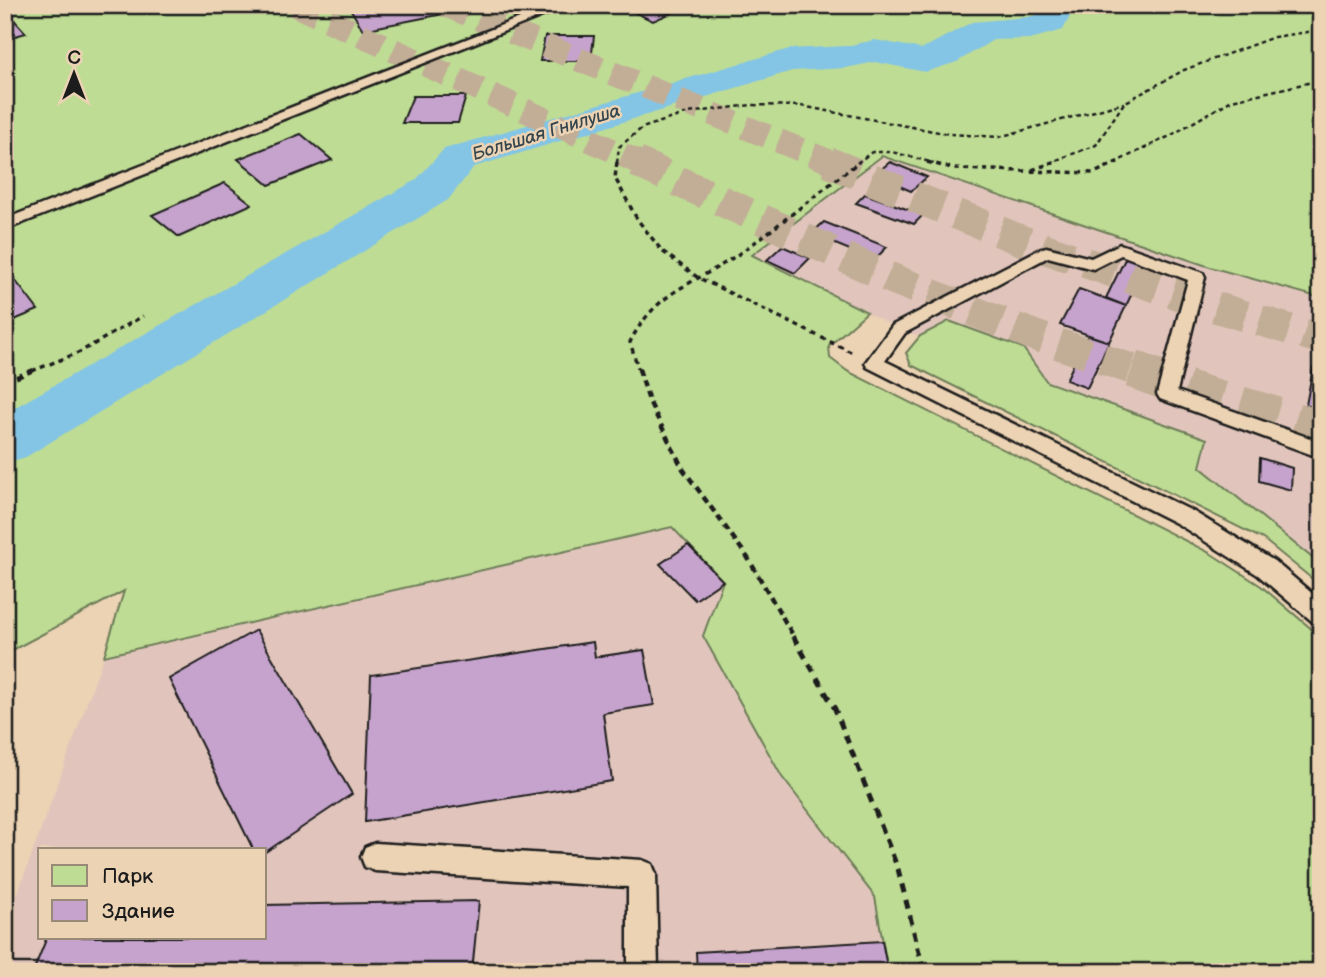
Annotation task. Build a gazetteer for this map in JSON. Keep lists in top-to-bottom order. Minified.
{"water":["Большая Гнилуша"],"legend":["Парк","Здание"],"north":"top"}
